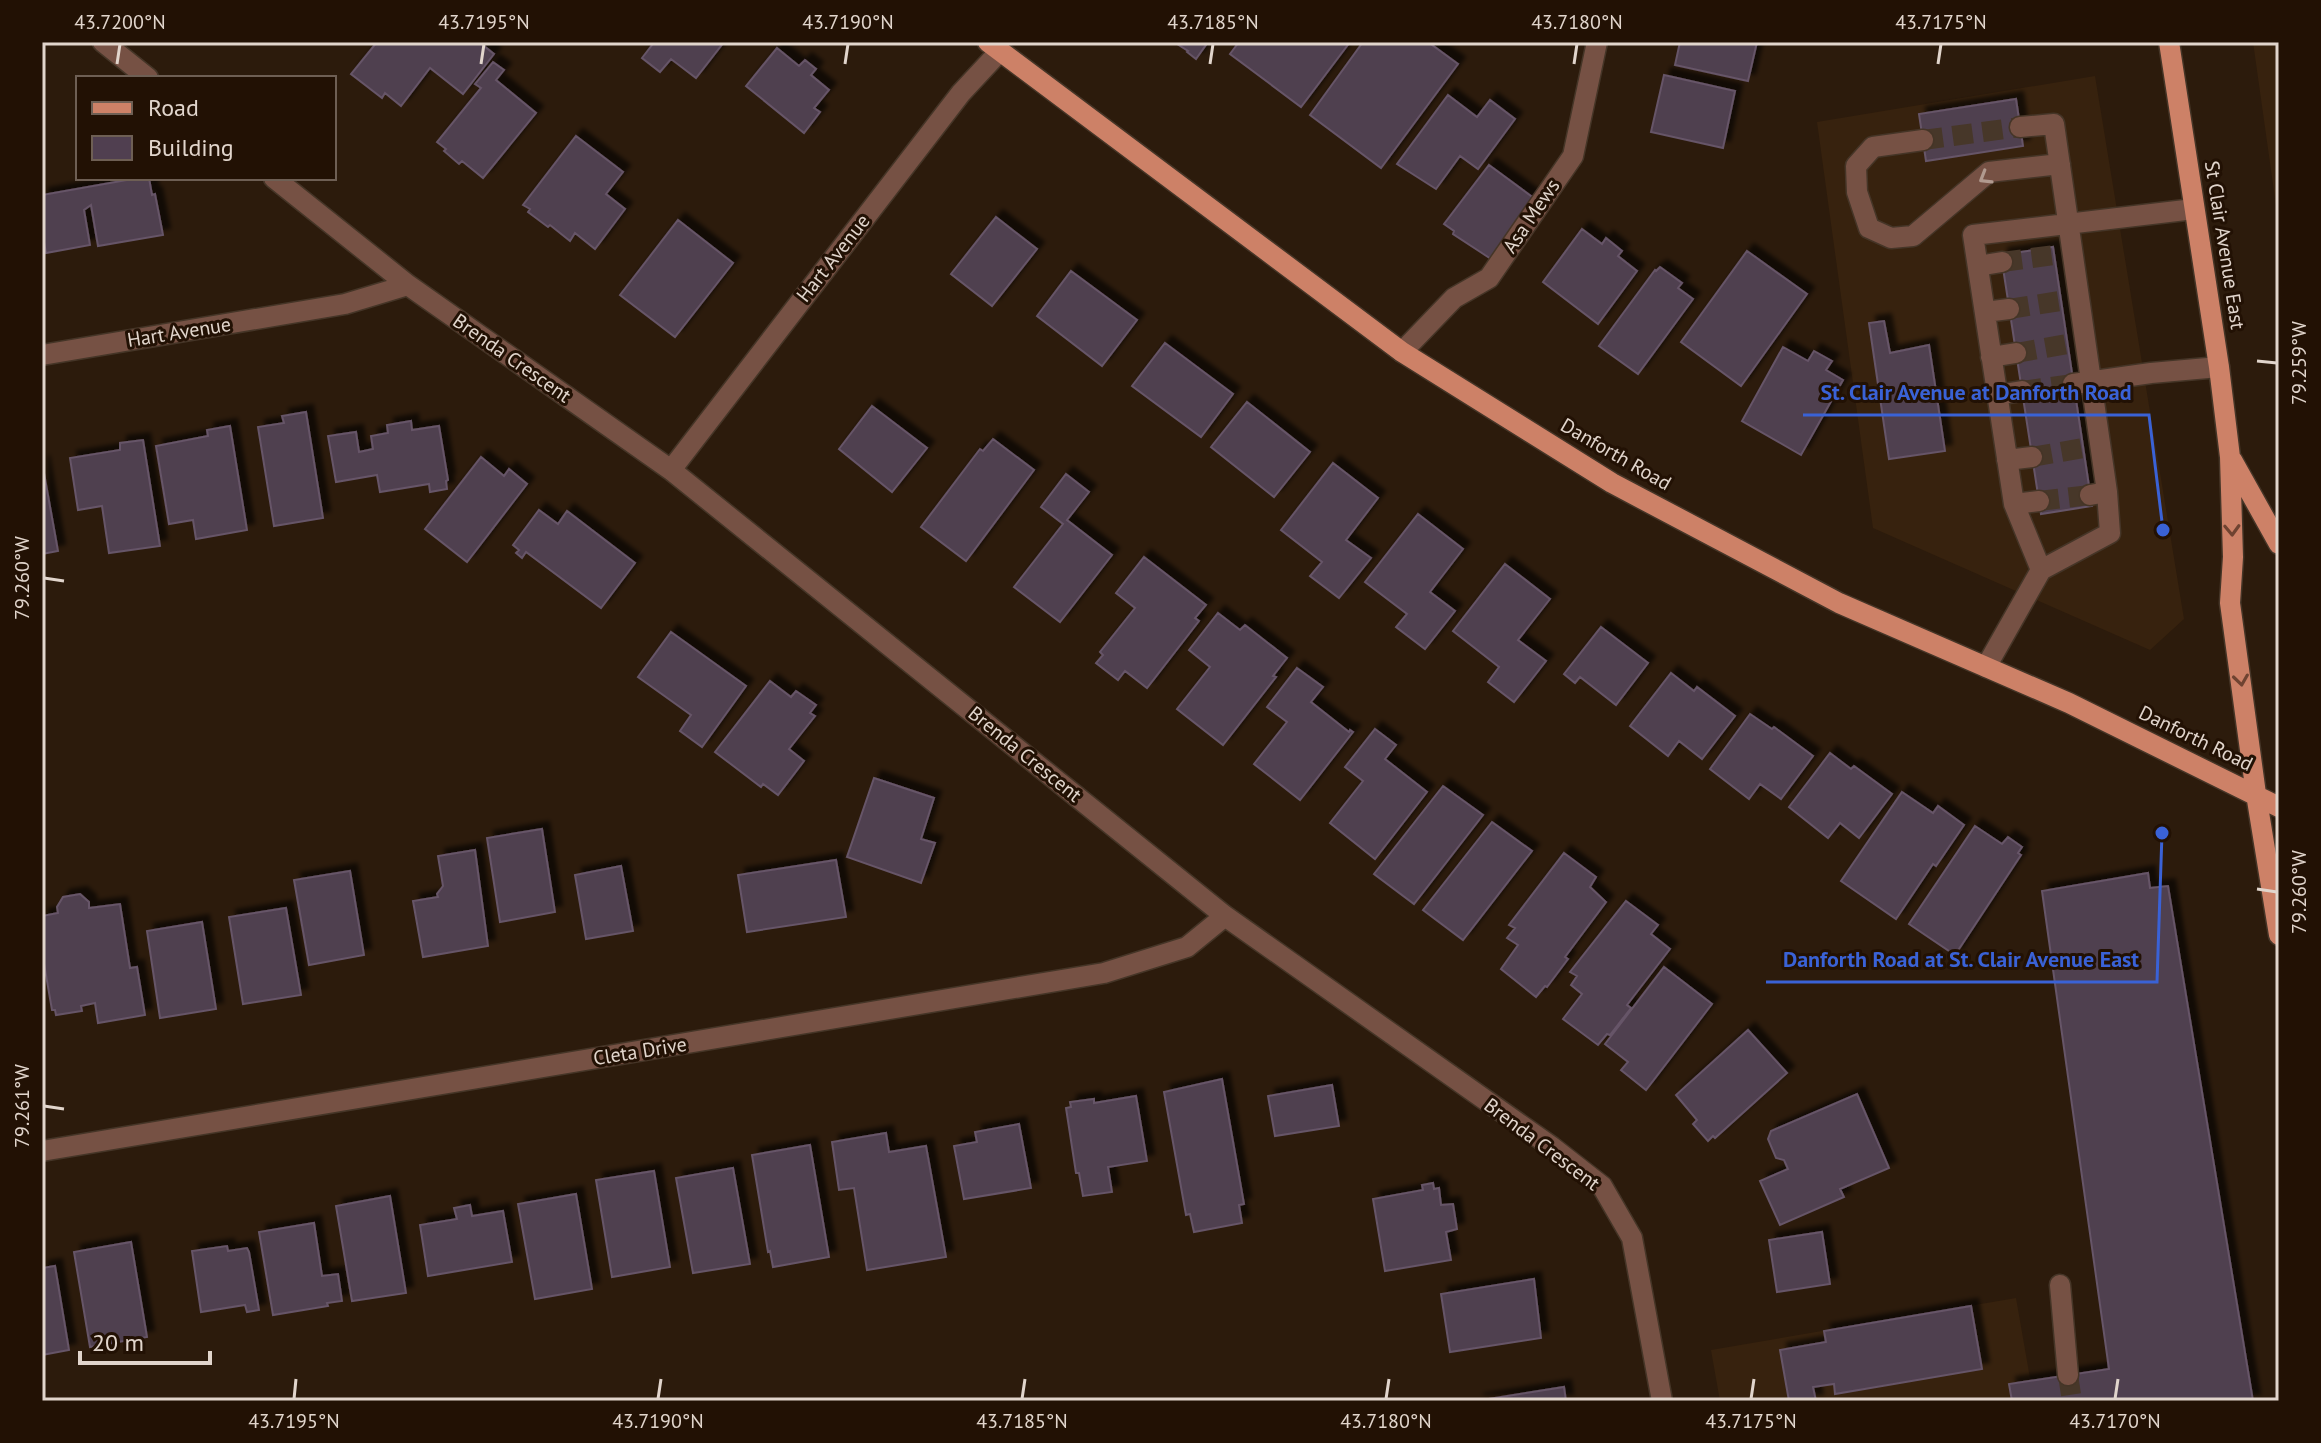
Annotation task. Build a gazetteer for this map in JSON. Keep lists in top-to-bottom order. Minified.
{"streets":{"main road":["St Clair Avenue East","Danforth Road"],"street":["Asa Mews","Hart Avenue","Brenda Crescent","Cleta Drive"]},"crossings":[["Asa Mews","Danforth Road"],["St Clair Avenue East","Danforth Road"],["Hart Avenue","Brenda Crescent"],["Hart Avenue","Danforth Road"],["Brenda Crescent","Cleta Drive"]],"places":["St. Clair Avenue at Danforth Road","Danforth Road at St. Clair Avenue East"],"legend":["Road","Building"],"scale_bar":"20 m","coordinates":["43.7200°N","43.7195°N","43.7190°N","43.7185°N","43.7180°N","43.7175°N","79.259°W","79.260°W","79.261°W","43.7170°N"]}
